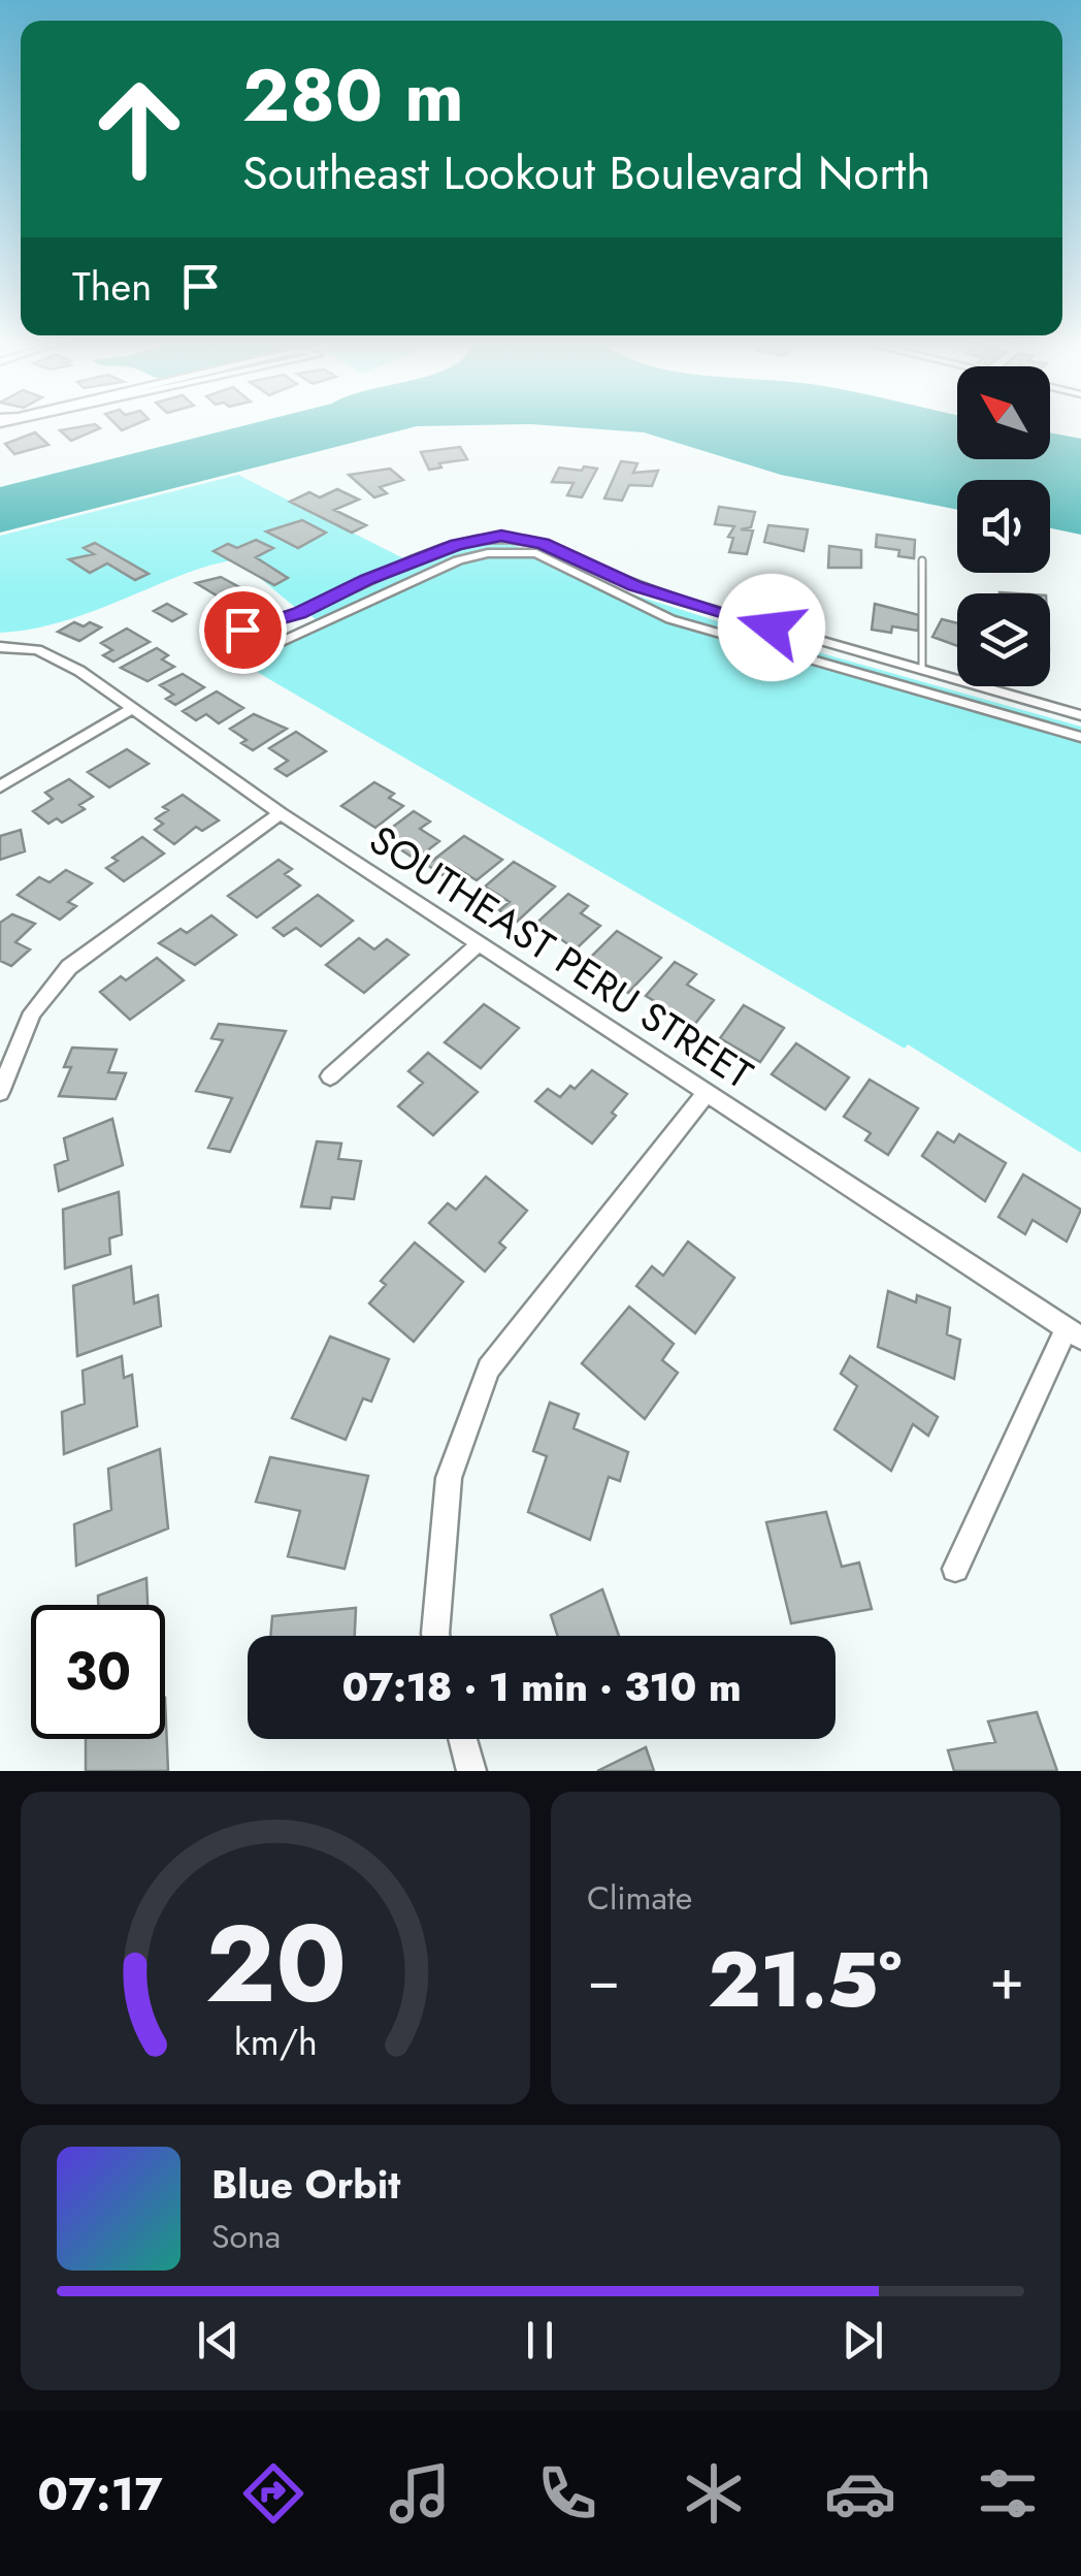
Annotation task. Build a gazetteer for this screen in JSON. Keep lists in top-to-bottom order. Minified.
{"streets":{"street":["SOUTHEAST PERU STREET"]},"north":"top left","page":{"turn":["280 m","Southeast Lookout Boulevard North"],"then":"Then","limit":"30","trip":"07:18 · 1 min · 310 m","tile":"Climate","heat":["−","21.5°","+"],"song":["Blue Orbit","Sona"],"tabs":"07:17","gauge":["20","km/h"]}}
